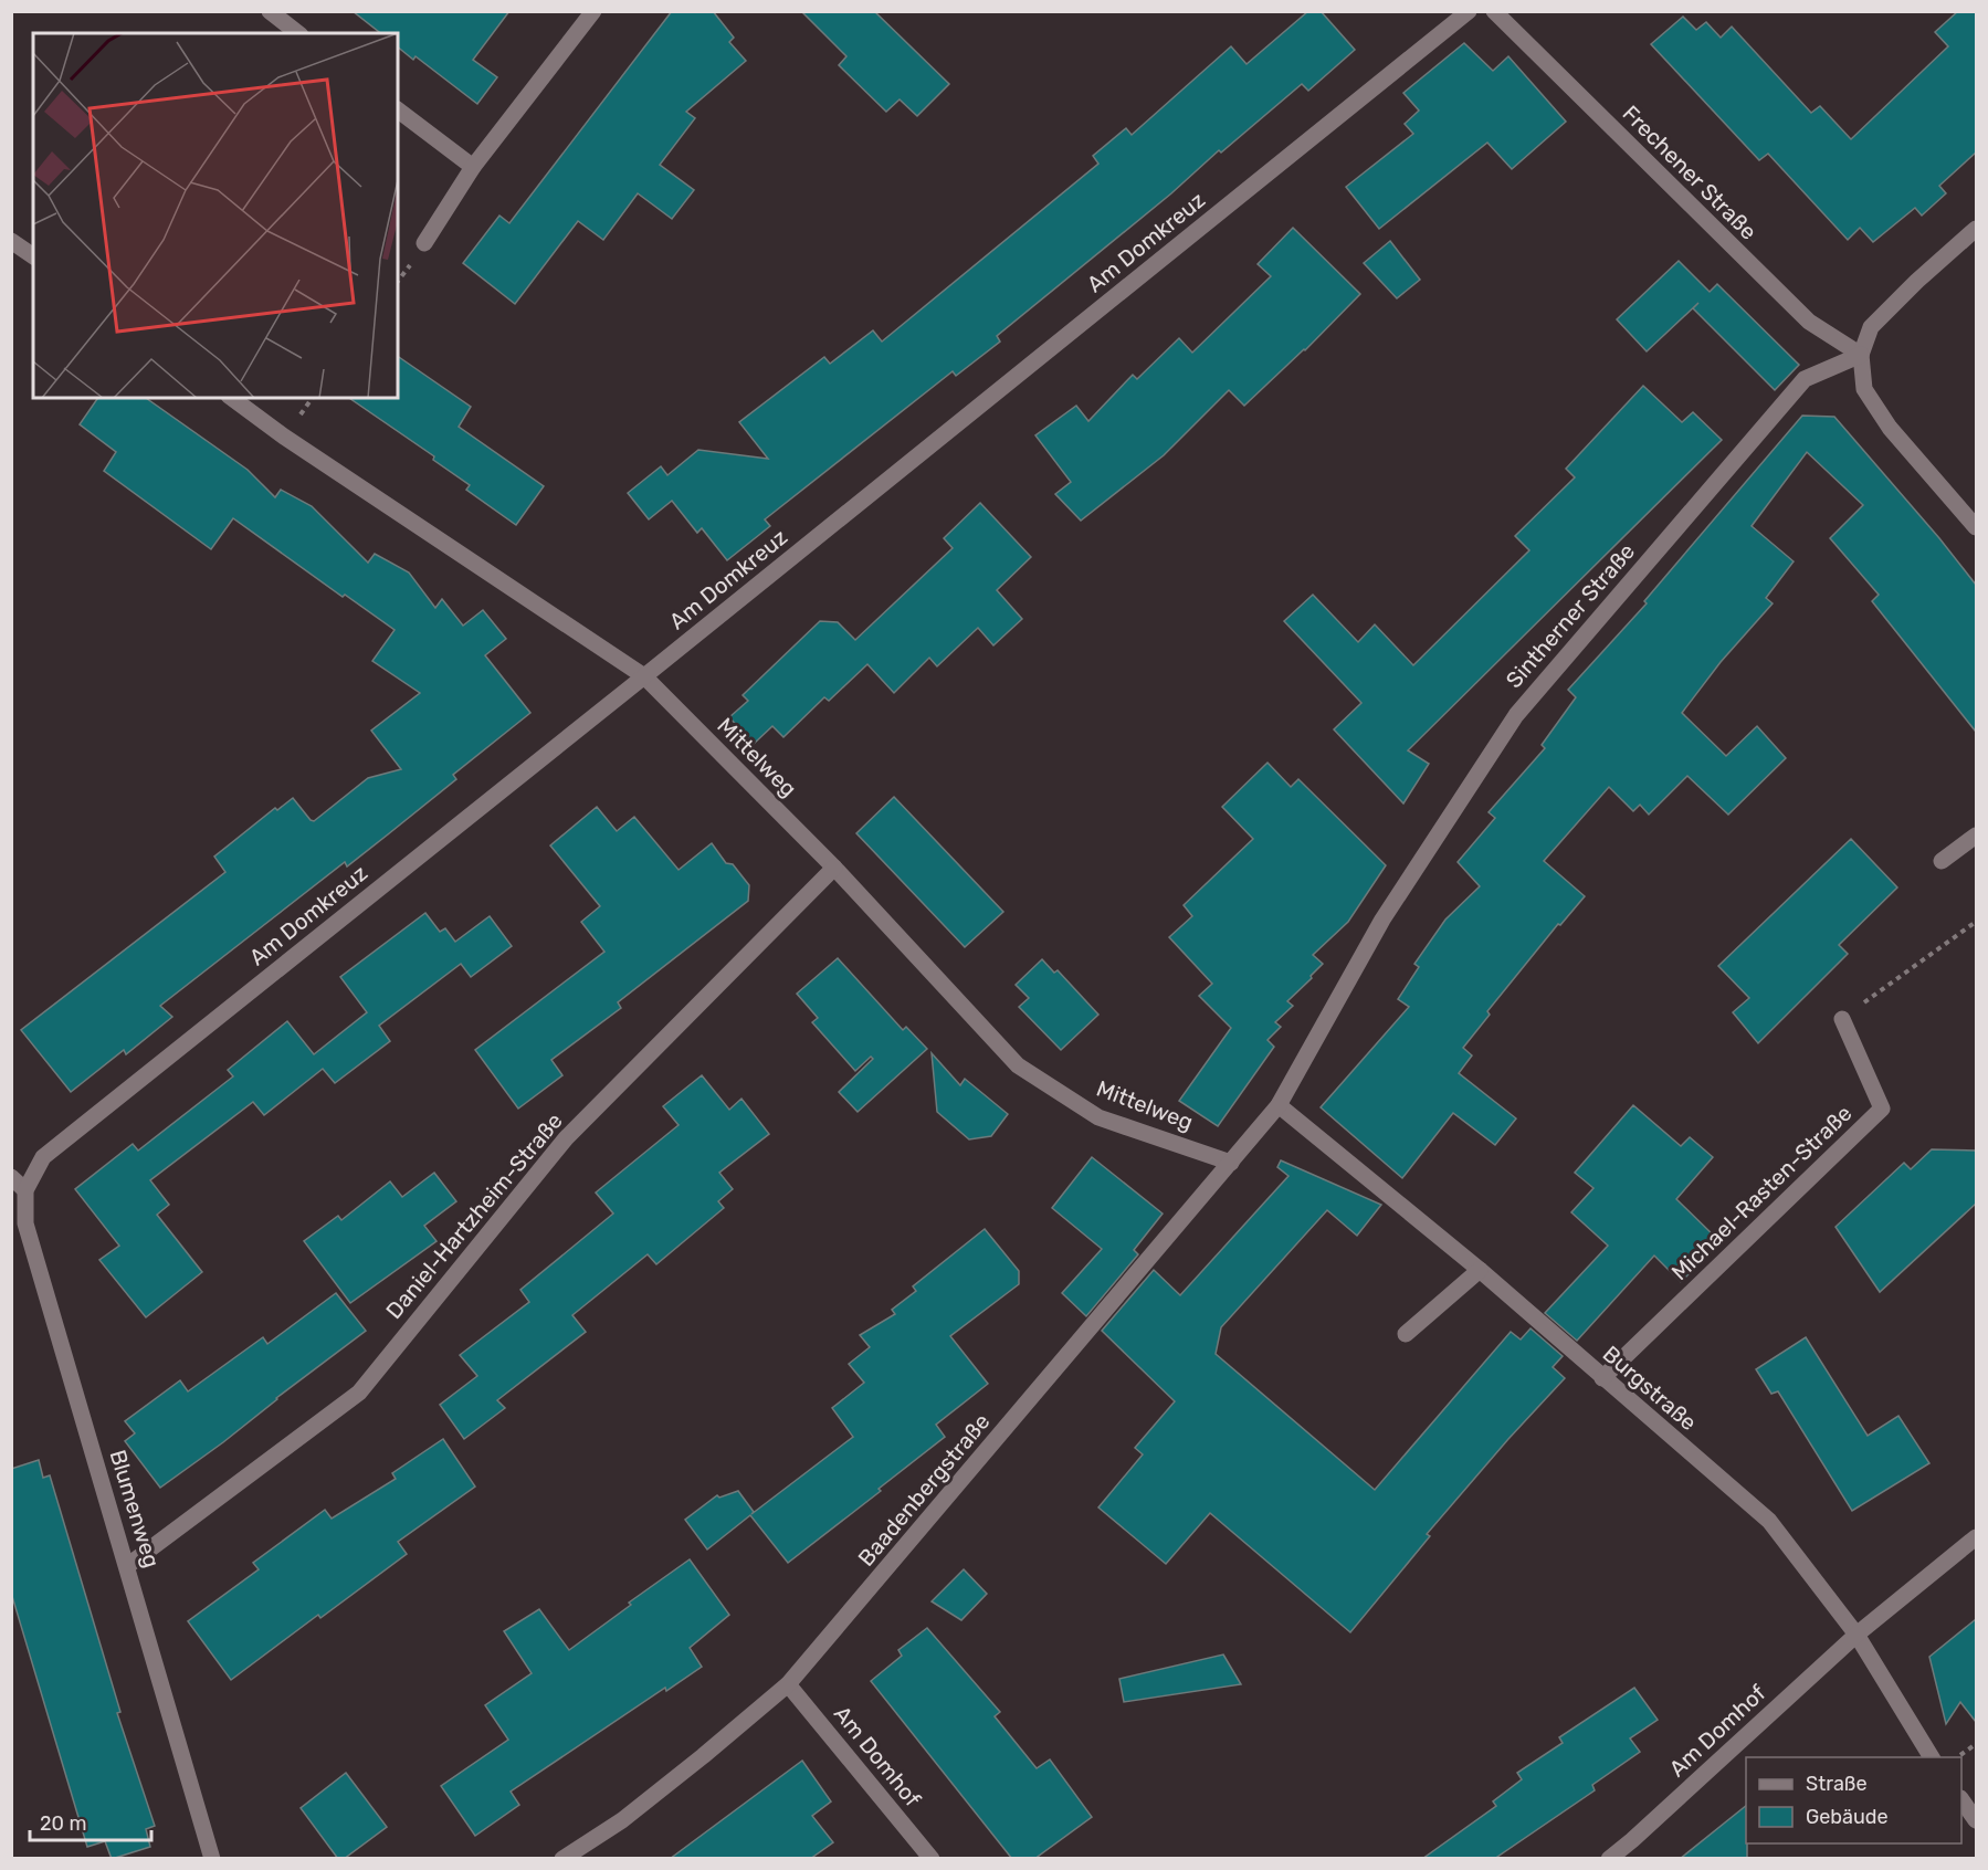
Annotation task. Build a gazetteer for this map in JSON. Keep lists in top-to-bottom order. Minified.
{"streets":{"street":["Frechener Straße","Am Domkreuz","Sintherner Straße","Mittelweg","Michael-Rasten-Straße","Daniel-Hartzheim-Straße","Burgstraße","Baadenbergstraße","Blumenweg","Am Domhof"]},"crossings":[["Frechener Straße","Sintherner Straße"],["Am Domkreuz","Mittelweg"],["Am Domkreuz","Blumenweg"],["Sintherner Straße","Burgstraße"],["Sintherner Straße","Baadenbergstraße"],["Mittelweg","Daniel-Hartzheim-Straße"],["Mittelweg","Baadenbergstraße"],["Michael-Rasten-Straße","Burgstraße"],["Daniel-Hartzheim-Straße","Blumenweg"],["Burgstraße","Baadenbergstraße"],["Burgstraße","Am Domhof"],["Baadenbergstraße","Am Domhof"]],"legend":["Straße","Gebäude"],"scale_bar":"20 m"}
